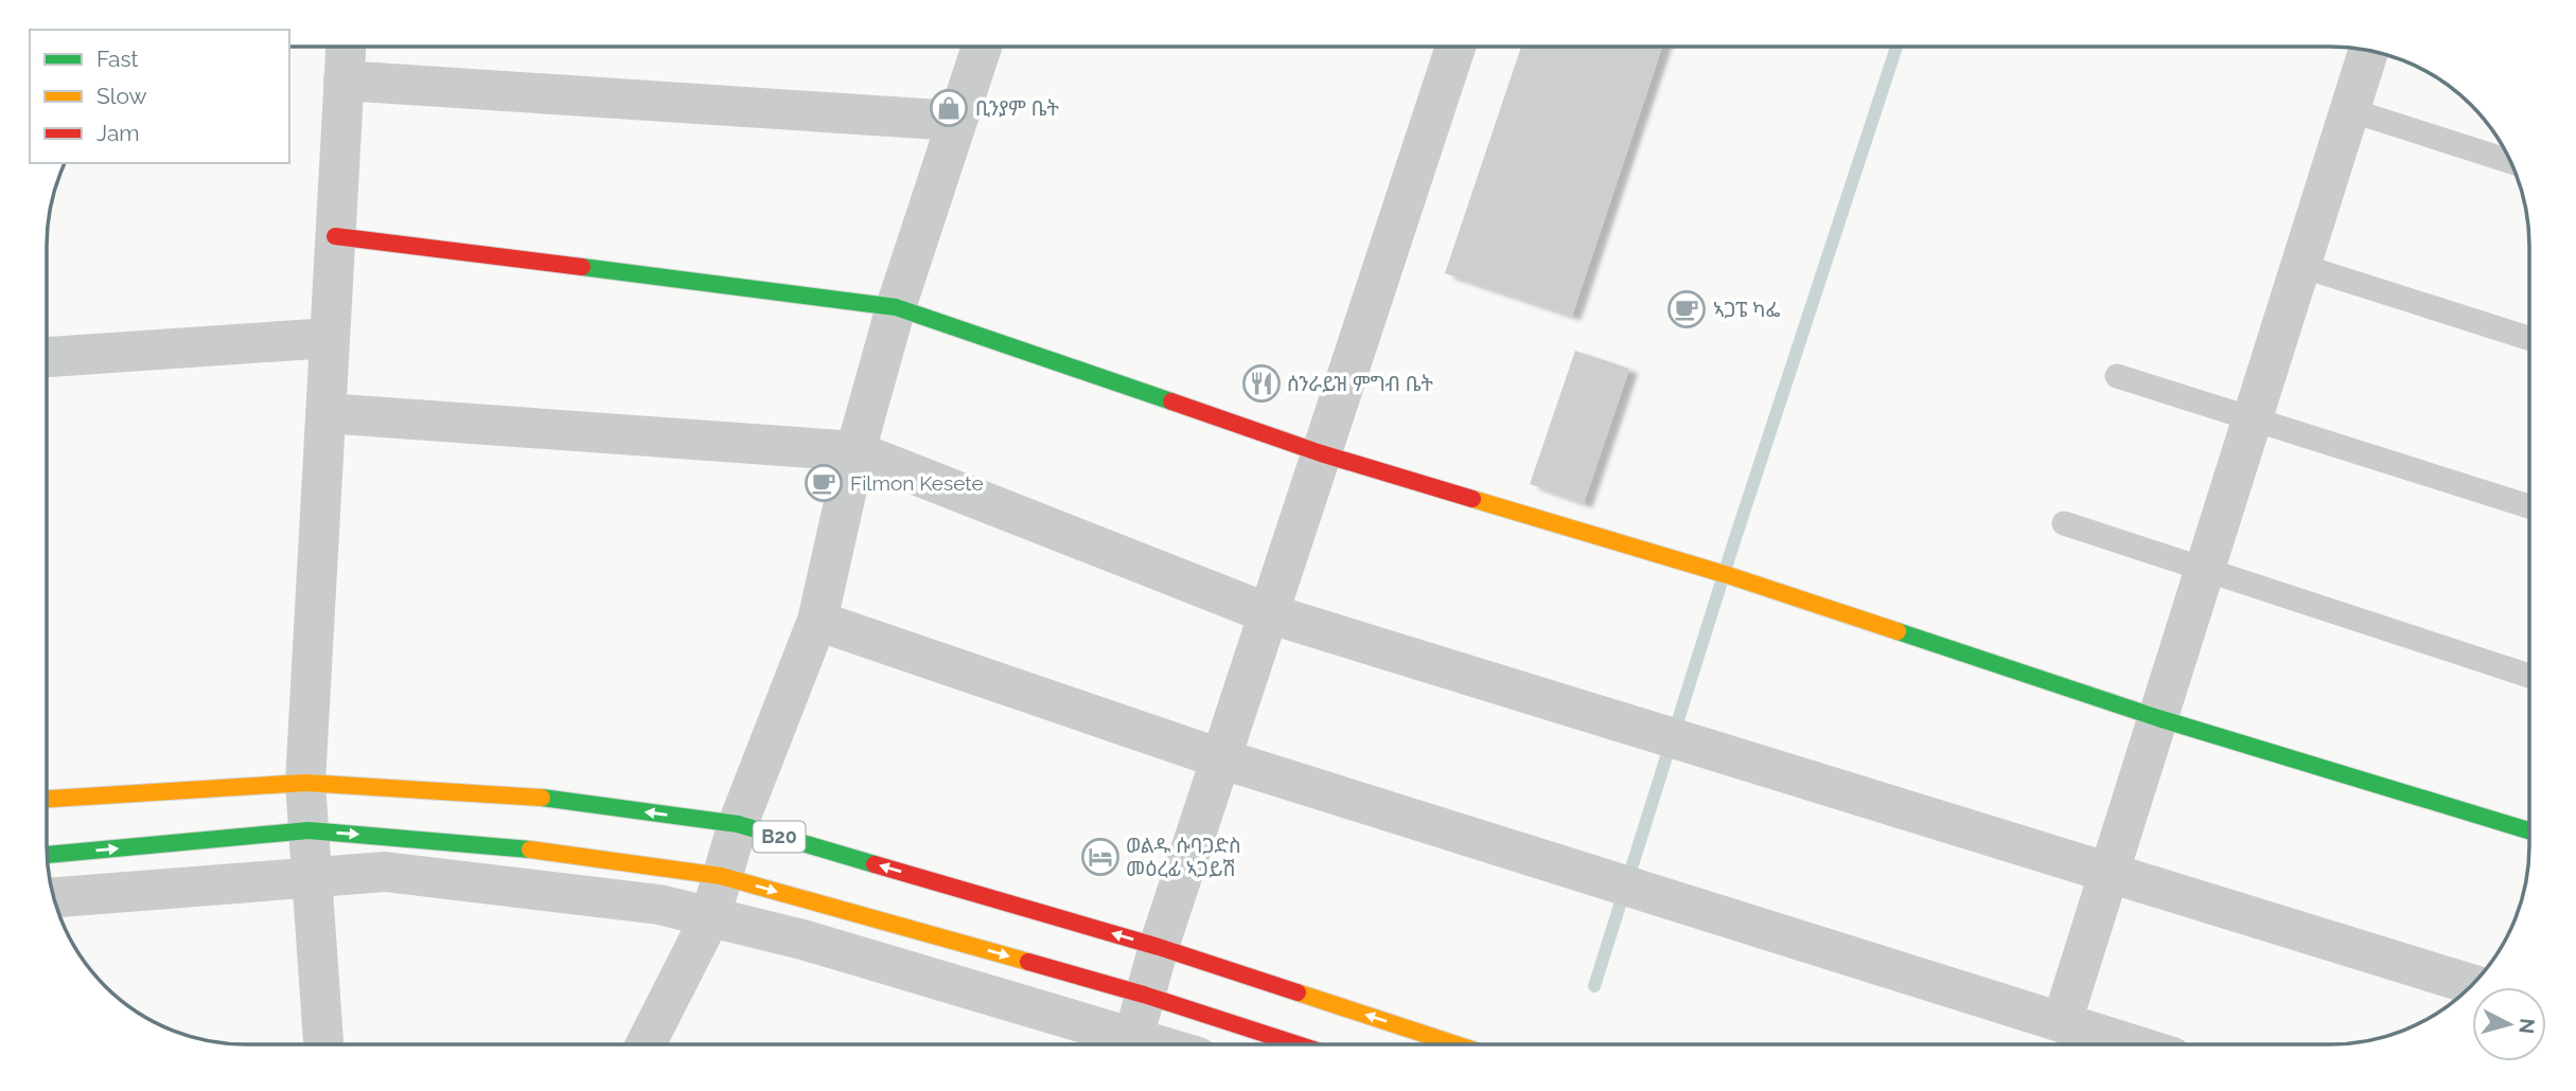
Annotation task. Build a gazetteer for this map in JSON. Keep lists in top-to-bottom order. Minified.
{"streets":{"main road":["B20"]},"places":{"shop":["ቢንያም ቤት"],"cafe":["ኣጋፔ ካፌ","Filmon Kesete"],"restaurant":["ሰንራይዝ ምግብ ቤት"],"hotel":["ወልዱ ሱባጋድስ መዕረፊ ኣጋይሽ"]},"legend":["Fast","Slow","Jam"],"north":"right"}
